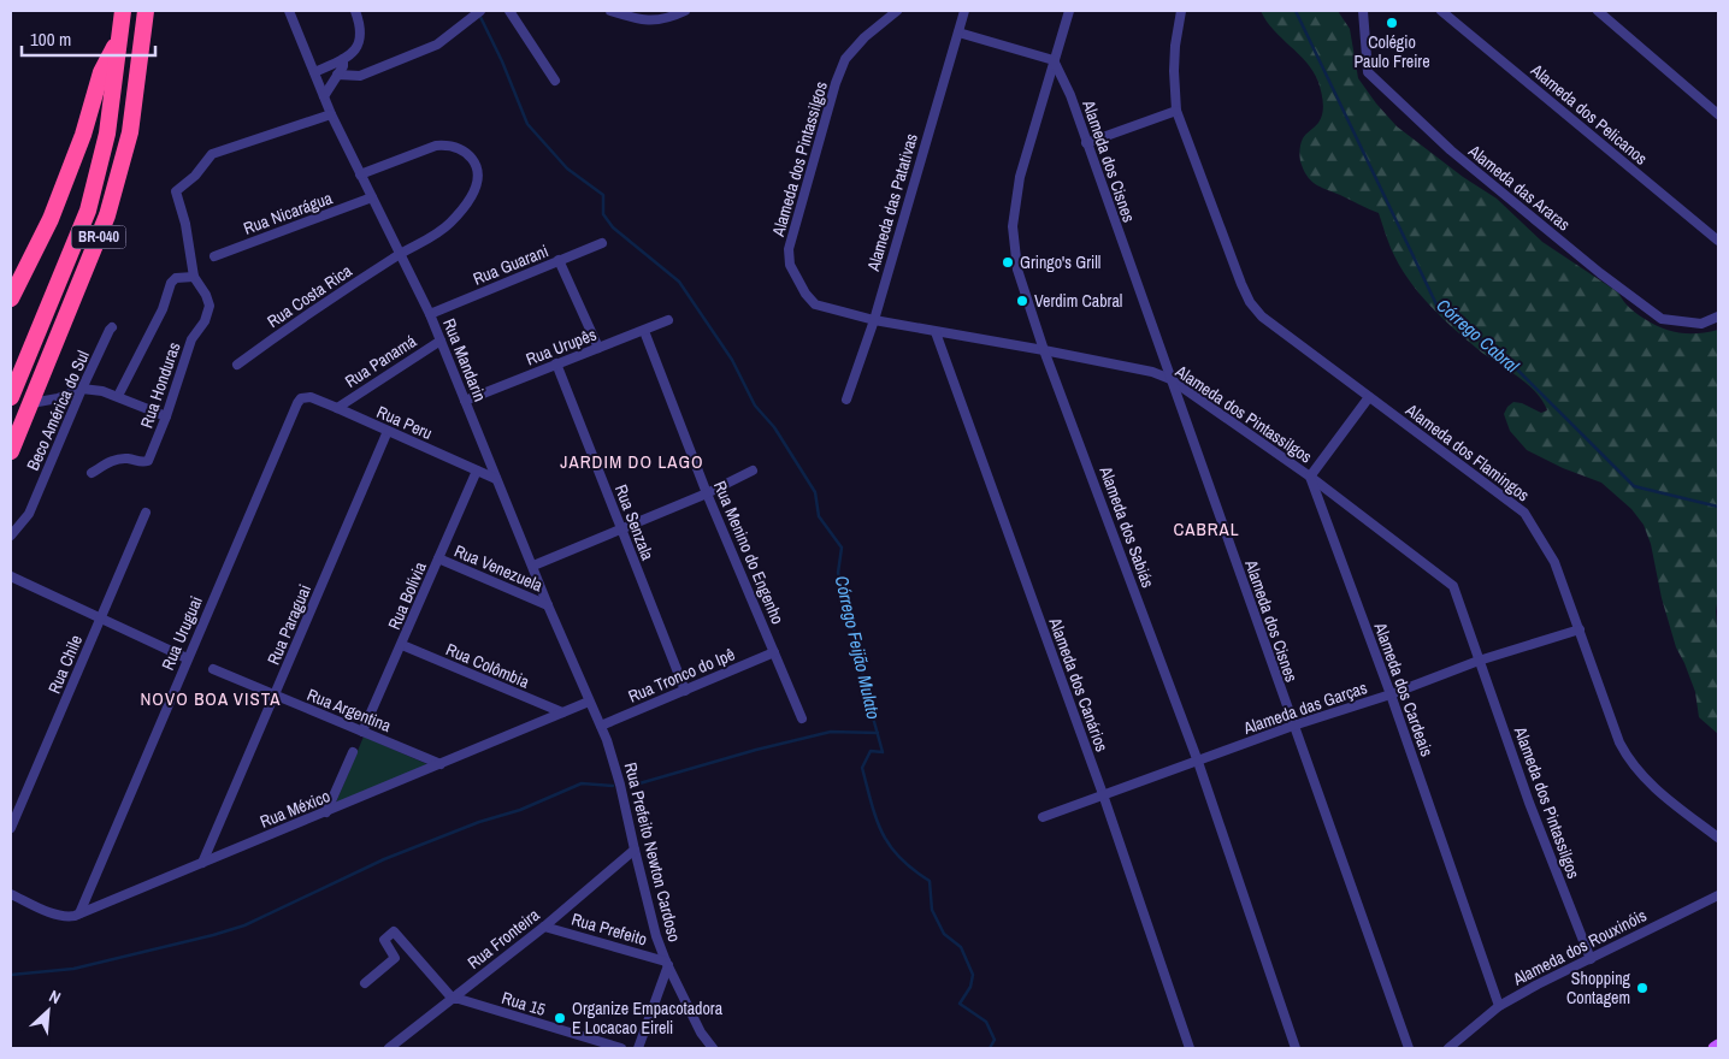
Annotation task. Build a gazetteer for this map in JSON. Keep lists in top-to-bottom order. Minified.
{"streets":{"highway":["BR-040"],"street":["Alameda dos Pelicanos","Alameda dos Pintassilgos","Alameda dos Cisnes","Alameda das Araras","Alameda das Patativas","Rua Nicarágua","Rua Guarani","Rua Costa Rica","Rua Urupês","Rua Mandarin","Rua Panamá","Rua Honduras","Beco América do Sul","Rua Peru","Alameda dos Flamingos","Rua Senzala","Alameda dos Sabiás","Rua Menino do Engenho","Rua Venezuela","Rua Bolívia","Rua Paraguai","Rua Uruguai","Rua Chile","Rua Colômbia","Rua Tronco do Ipê","Alameda dos Canários","Alameda dos Cardeais","Alameda das Garças","Rua Argentina","Rua México","Rua Prefeito Newton Cardoso","Rua Prefeito","Rua Fronteira","Alameda dos Rouxinóis","Rua 15"]},"crossings":[["Alameda dos Pintassilgos","Alameda dos Cisnes"],["Alameda dos Pintassilgos","Alameda das Patativas"],["Alameda dos Pintassilgos","Alameda dos Sabiás"],["Alameda dos Pintassilgos","Alameda dos Canários"],["Alameda dos Pintassilgos","Alameda dos Cardeais"],["Alameda dos Pintassilgos","Alameda das Garças"],["Alameda dos Pintassilgos","Alameda dos Rouxinóis"],["Alameda dos Cisnes","Alameda dos Sabiás"],["Alameda dos Cisnes","Alameda das Garças"],["Rua Nicarágua","Rua Mandarin"],["Rua Guarani","Rua Mandarin"],["Rua Costa Rica","Rua Mandarin"],["Rua Urupês","Rua Mandarin"],["Rua Urupês","Rua Senzala"],["Rua Urupês","Rua Menino do Engenho"],["Rua Mandarin","Rua Panamá"],["Rua Mandarin","Rua Honduras"],["Rua Mandarin","Rua Peru"],["Rua Mandarin","Rua Venezuela"],["Rua Mandarin","Rua Tronco do Ipê"],["Rua Mandarin","Rua México"],["Rua Mandarin","Rua Prefeito Newton Cardoso"],["Rua Panamá","Rua Peru"],["Rua Peru","Rua Bolívia"],["Rua Peru","Rua Paraguai"],["Rua Peru","Rua Uruguai"],["Alameda dos Flamingos","Alameda das Garças"],["Rua Senzala","Rua Tronco do Ipê"],["Alameda dos Sabiás","Alameda das Garças"],["Rua Menino do Engenho","Rua Tronco do Ipê"],["Rua Venezuela","Rua Bolívia"],["Rua Bolívia","Rua Colômbia"],["Rua Bolívia","Rua Argentina"],["Rua Paraguai","Rua Argentina"],["Rua Paraguai","Rua México"],["Rua Uruguai","Rua México"],["Rua Colômbia","Rua México"],["Rua Tronco do Ipê","Rua Prefeito Newton Cardoso"],["Alameda dos Canários","Alameda das Garças"],["Alameda dos Cardeais","Alameda das Garças"],["Alameda dos Cardeais","Alameda dos Rouxinóis"],["Rua Argentina","Rua México"],["Rua Prefeito Newton Cardoso","Rua Prefeito"],["Rua Prefeito Newton Cardoso","Rua Fronteira"],["Rua Prefeito","Rua Fronteira"],["Rua Fronteira","Rua 15"]],"districts":["JARDIM DO LAGO","CABRAL","NOVO BOA VISTA"],"water":["Córrego Cabral","Córrego Feijão Mulato"],"places":["Colégio Paulo Freire","Gringo's Grill","Verdim Cabral","Shopping Contagem","Organize Empacotadora E Locacao Eireli"],"scale_bar":"100 m","north":"top right"}
